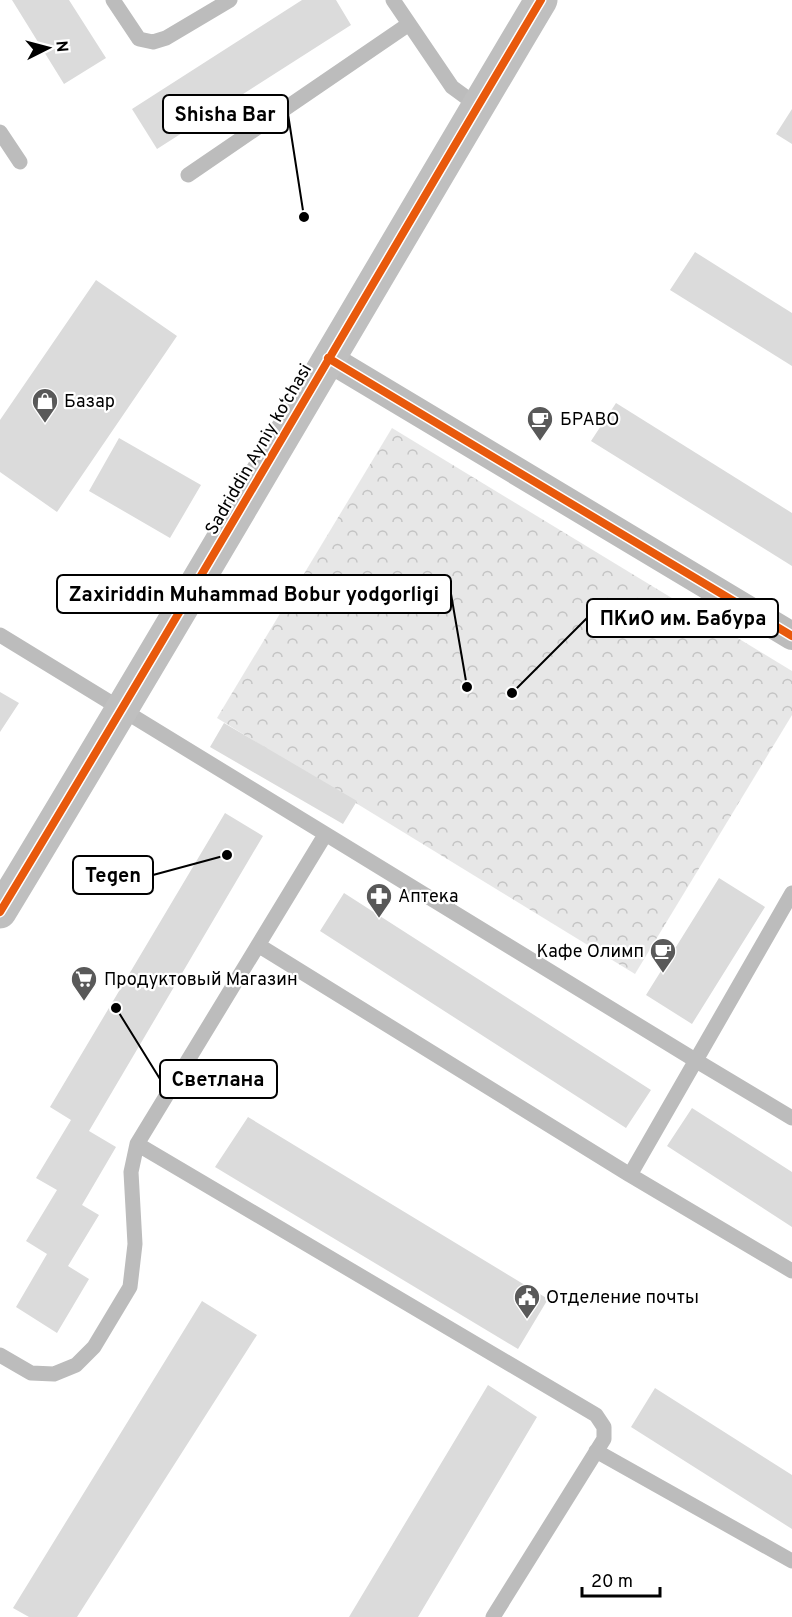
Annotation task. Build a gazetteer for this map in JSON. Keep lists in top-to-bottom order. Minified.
{"streets":{"street":["Sadriddin Ayniy ko‘chasi"]},"places":{"other":["Shisha Bar","Zaxiriddin Muhammad Bobur yodgorligi","ПКиО им. Бабура","Tegen","Светлана"],"shop":["Базар"],"cafe":["БРАВО","Кафе Олимп"],"pharmacy":["Аптека"],"supermarket":["Продуктовый Магазин"],"public building":["Отделение почты"]},"scale_bar":"20 m","north":"right"}
